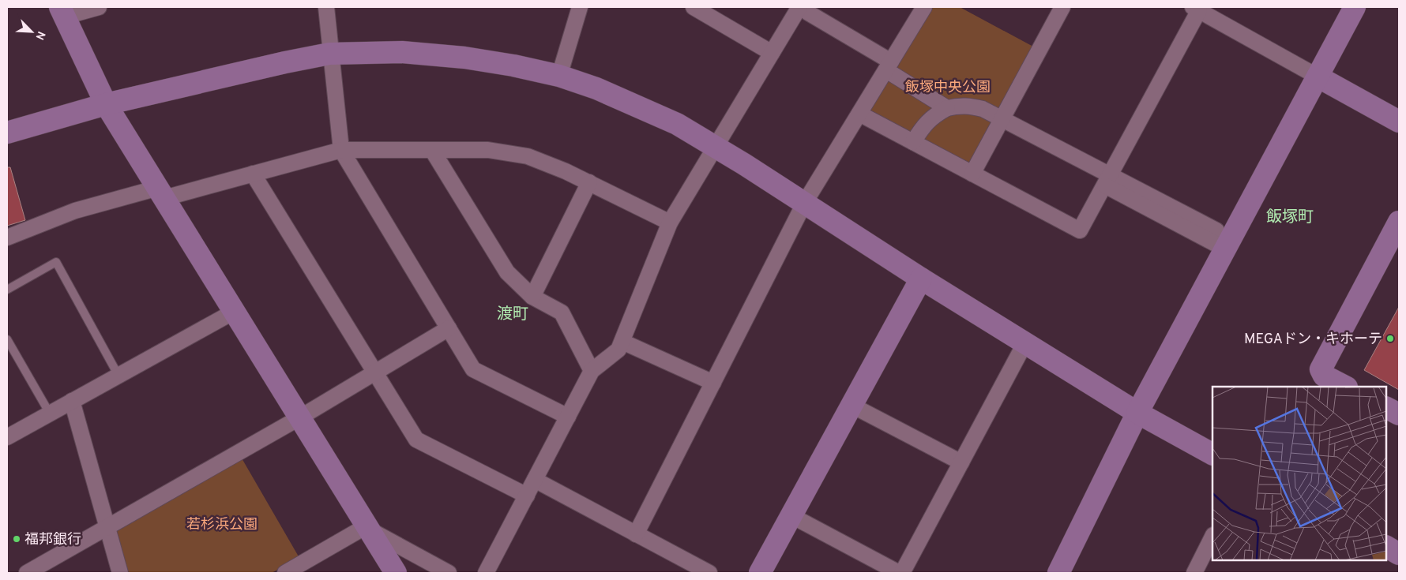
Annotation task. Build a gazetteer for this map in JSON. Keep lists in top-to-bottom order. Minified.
{"districts":["飯塚町","渡町"],"parks":["飯塚中央公園","若杉浜公園"],"places":["MEGAドン・キホーテ","福邦銀行"],"north":"bottom right"}
